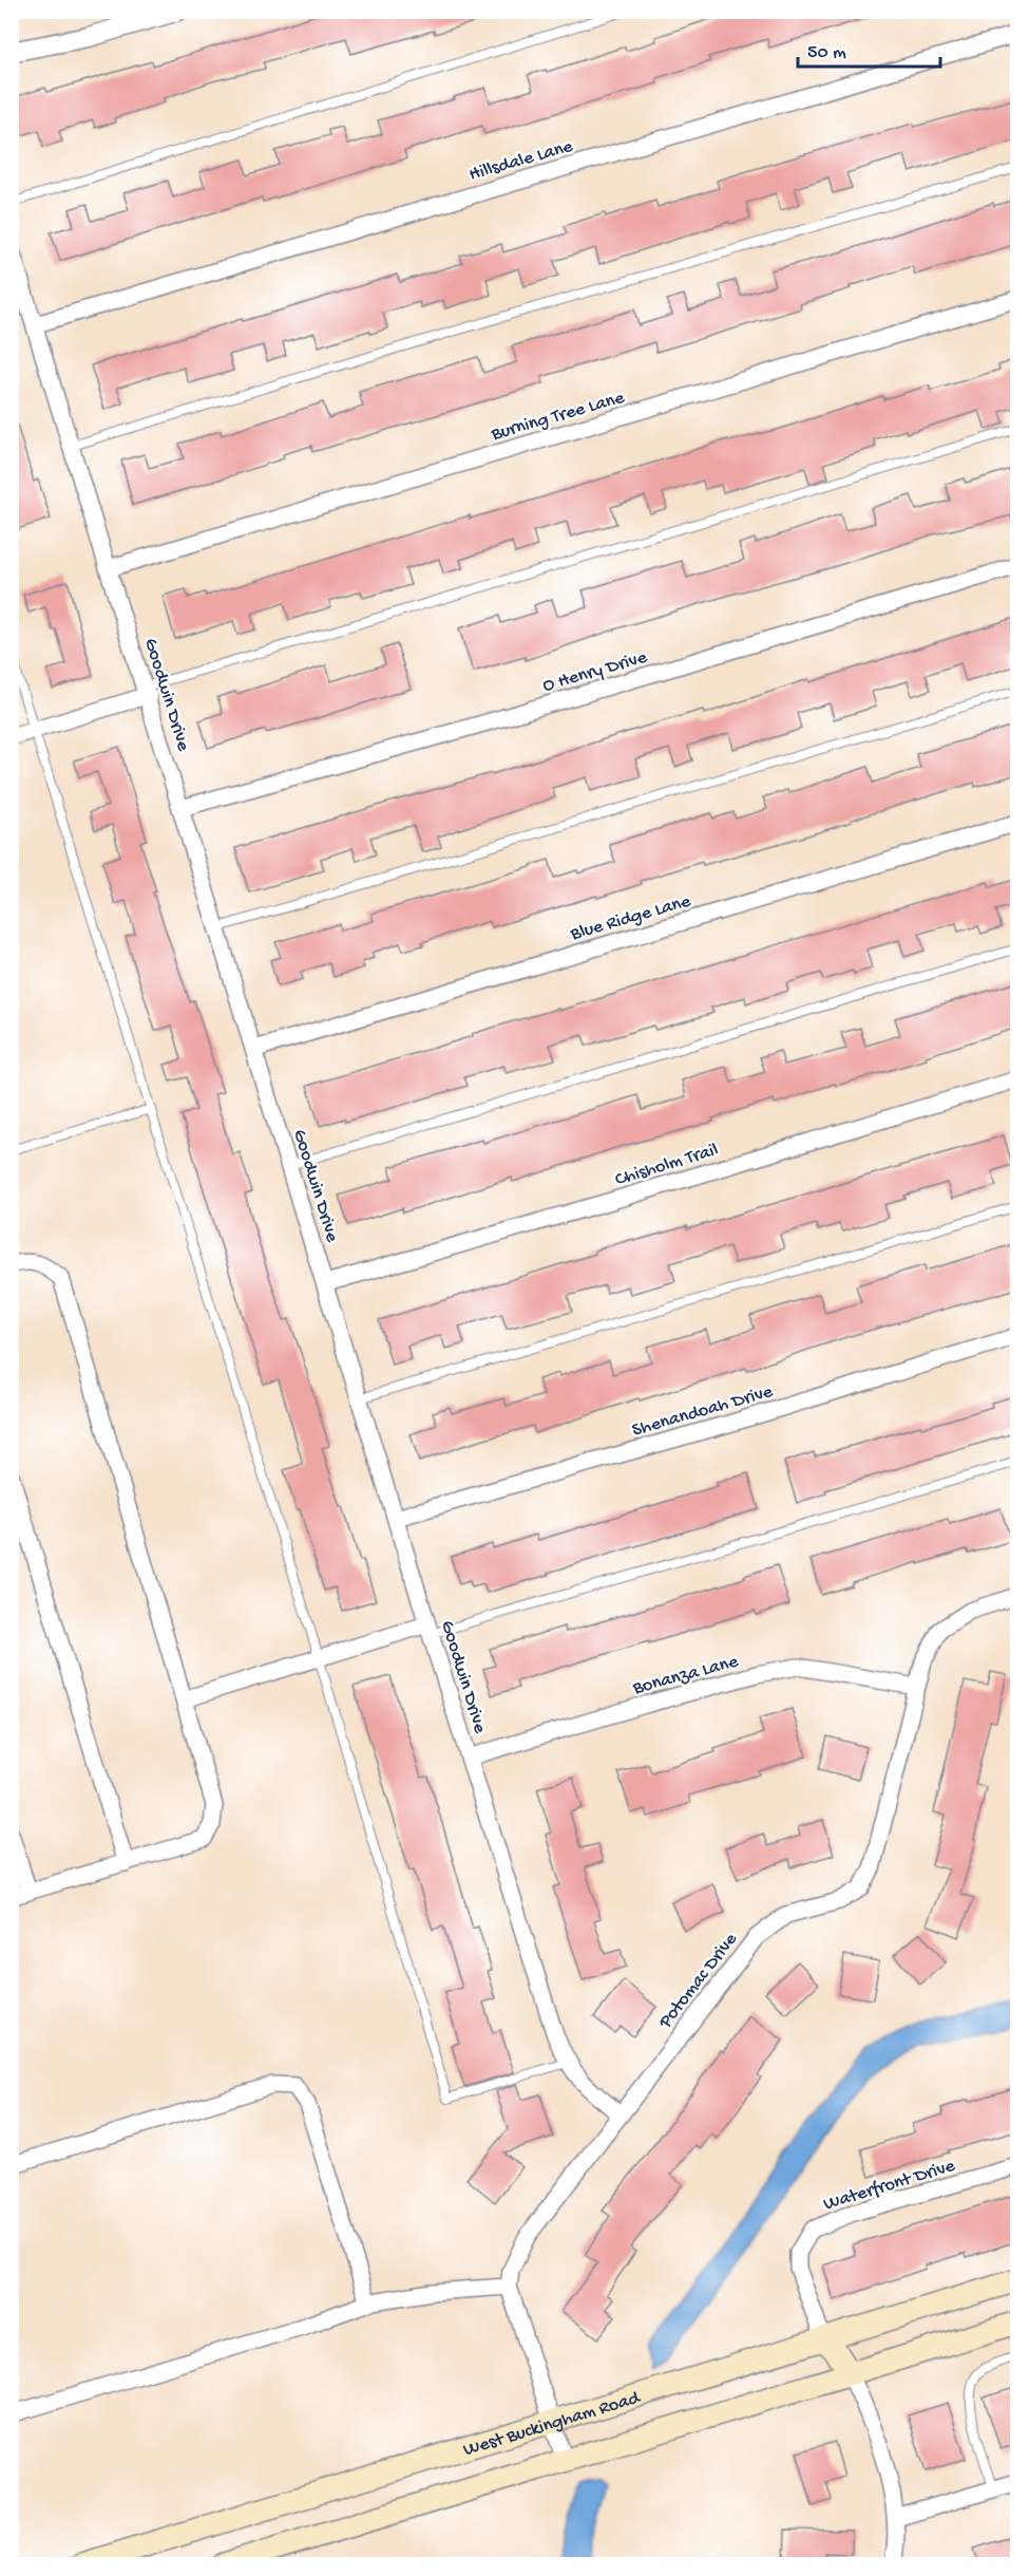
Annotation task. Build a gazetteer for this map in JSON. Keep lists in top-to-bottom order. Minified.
{"streets":{"main road":["West Buckingham Road"],"street":["Hillsdale Lane","Burning Tree Lane","O Henry Drive","Goodwin Drive","Blue Ridge Lane","Chisholm Trail","Shenandoah Drive","Bonanza Lane","Potomac Drive","Waterfront Drive"]},"crossings":[["Hillsdale Lane","Goodwin Drive"],["Burning Tree Lane","Goodwin Drive"],["O Henry Drive","Goodwin Drive"],["Goodwin Drive","Blue Ridge Lane"],["Goodwin Drive","Chisholm Trail"],["Goodwin Drive","Shenandoah Drive"],["Goodwin Drive","Bonanza Lane"],["Goodwin Drive","Potomac Drive"],["Bonanza Lane","Potomac Drive"],["Waterfront Drive","West Buckingham Road"]],"scale_bar":"50 m"}
